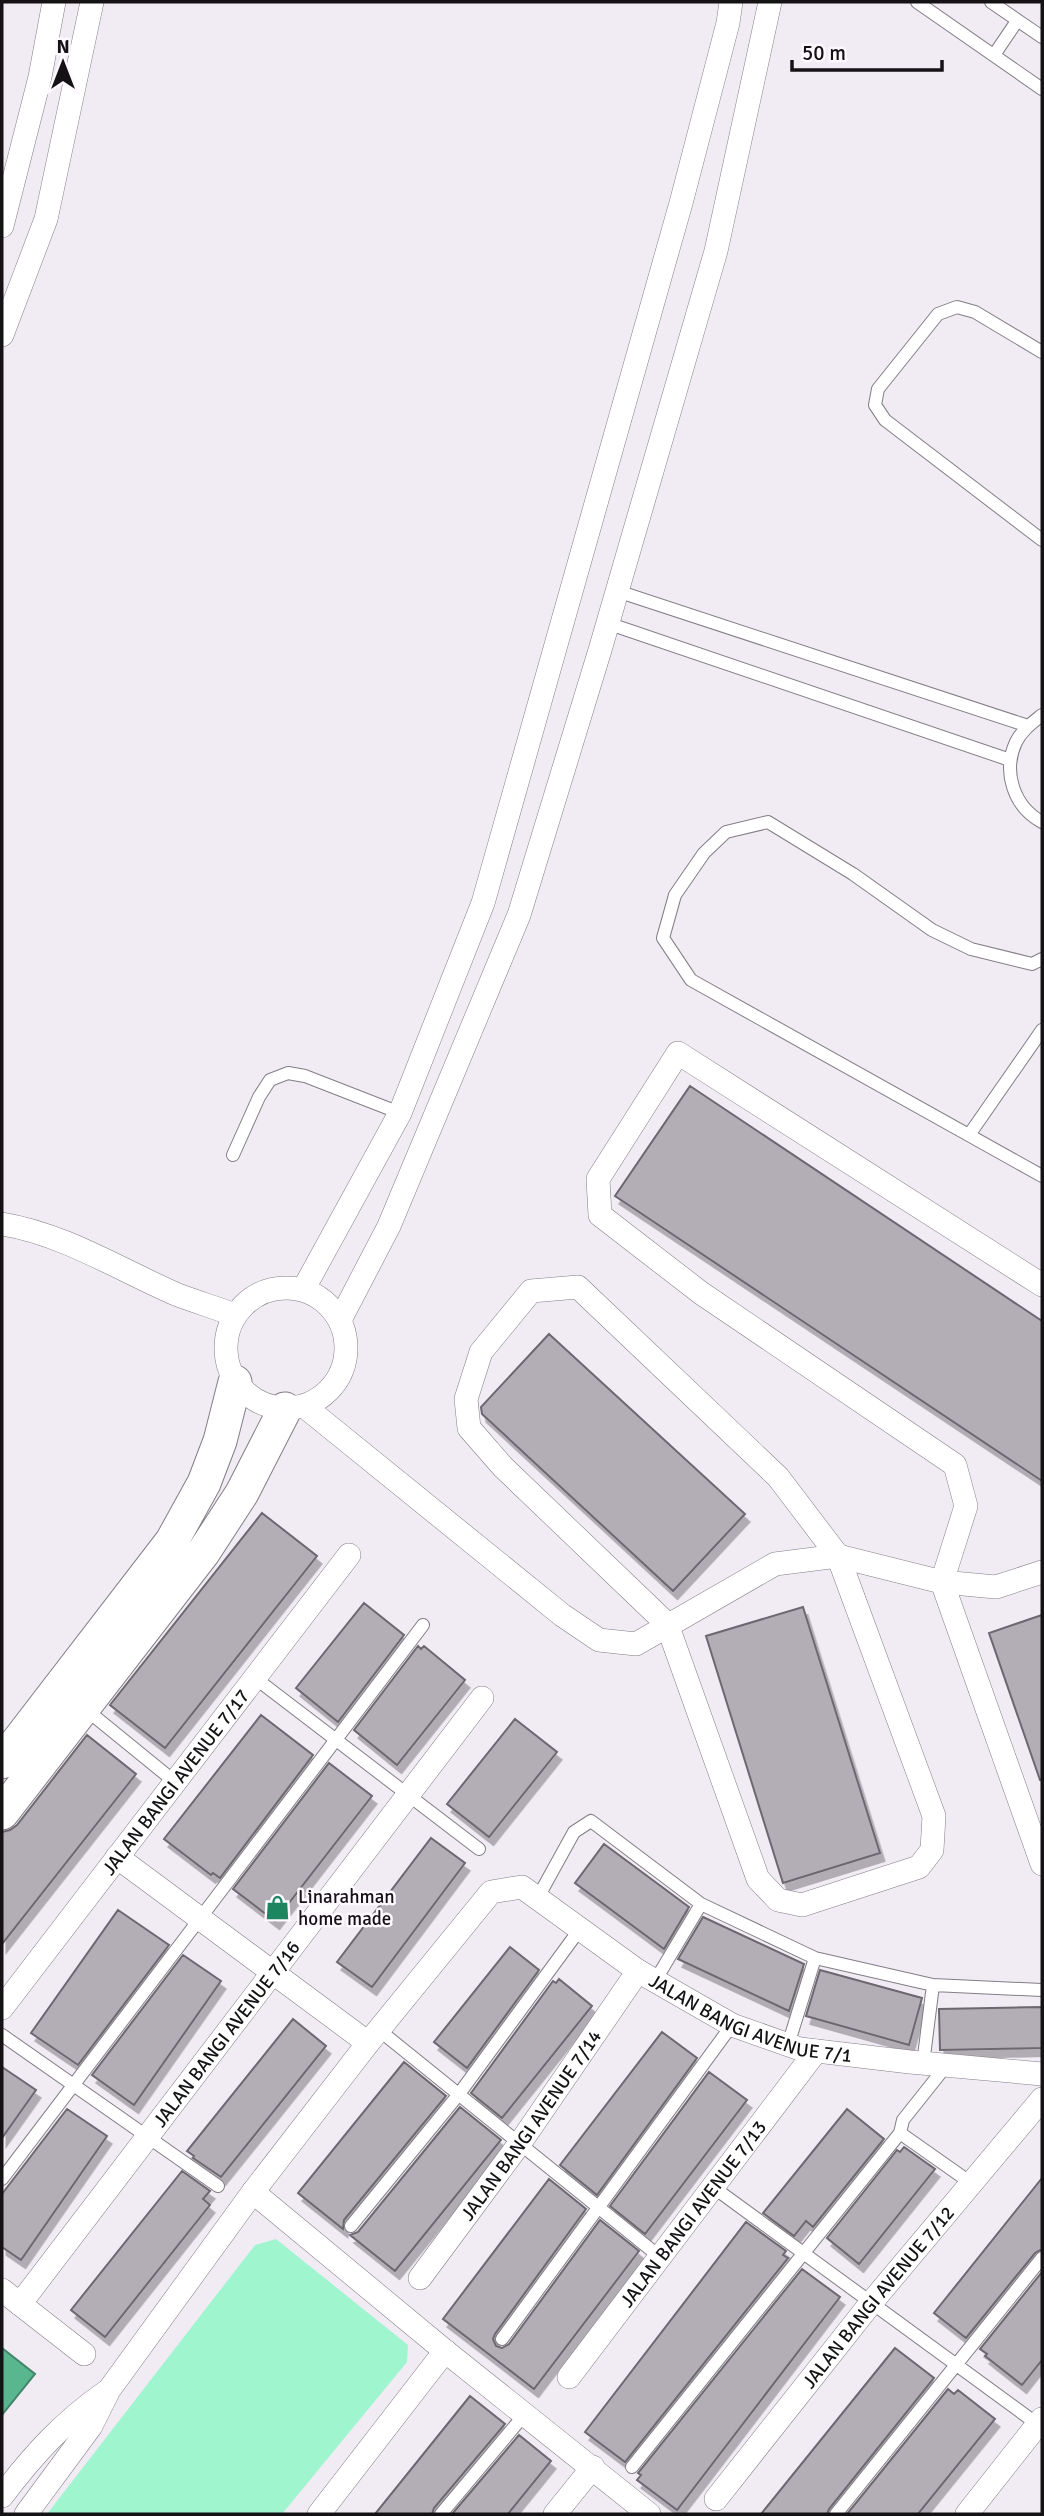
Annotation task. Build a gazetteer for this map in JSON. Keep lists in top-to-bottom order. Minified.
{"streets":{"street":["JALAN BANGI AVENUE 7/17","JALAN BANGI AVENUE 7/1","JALAN BANGI AVENUE 7/16","JALAN BANGI AVENUE 7/14","JALAN BANGI AVENUE 7/13","JALAN BANGI AVENUE 7/12"]},"crossings":[["JALAN BANGI AVENUE 7/1","JALAN BANGI AVENUE 7/14"],["JALAN BANGI AVENUE 7/1","JALAN BANGI AVENUE 7/13"]],"places":{"shop":["Linarahman home made"]},"scale_bar":"50 m","north":"top"}
